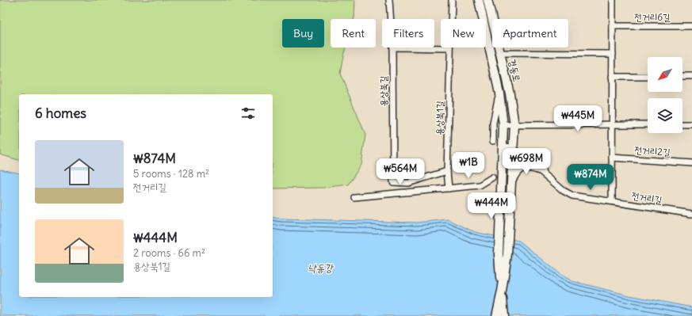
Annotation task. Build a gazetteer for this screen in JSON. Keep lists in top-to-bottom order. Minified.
{"streets":{"street":["전거리6길","경동로","용상북길","용상북1길","전거리2길","전거리길"]},"crossings":[["경동로","전거리길"]],"water":["낙동강"],"north":"bottom left","page":{"chip":["Buy","Rent","Filters","New","Apartment"],"heading":"6 homes","price":["₩445M","₩698M","₩1B","₩564M","₩874M","₩444M"],"list":[{"name":"₩874M","note":"5 rooms · 128 m² · 전거리길"},{"name":"₩444M","note":"2 rooms · 66 m² · 용상북1길"}]}}
